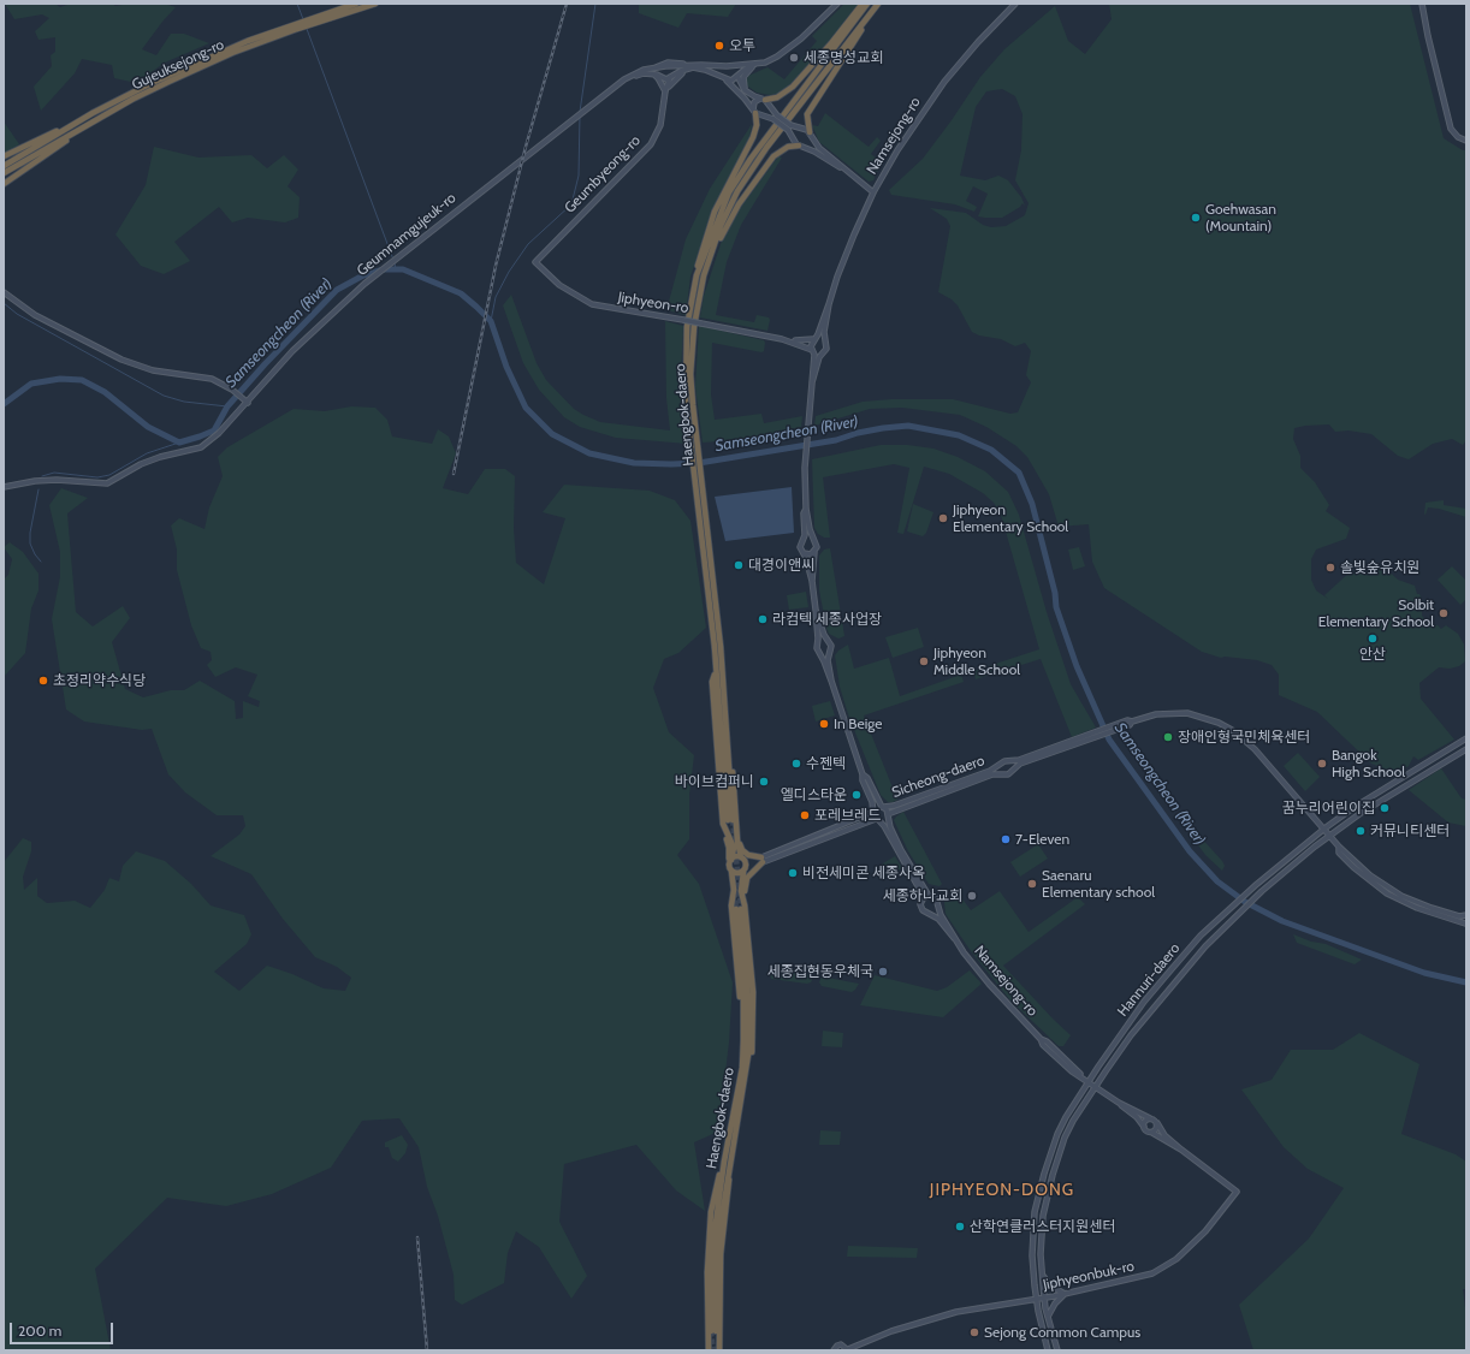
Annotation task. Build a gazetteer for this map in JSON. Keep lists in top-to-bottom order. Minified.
{"streets":{"highway":["Gujeuksejong-ro","Haengbok-daero"],"street":["Namsejong-ro","Geumbyeong-ro","Geumnamgujeuk-ro","Jiphyeon-ro","Sicheong-daero","Hannuri-daero","Jiphyeonbuk-ro"]},"crossings":[["Namsejong-ro","Jiphyeon-ro"],["Namsejong-ro","Hannuri-daero"],["Geumbyeong-ro","Jiphyeon-ro"],["Hannuri-daero","Jiphyeonbuk-ro"]],"districts":["JIPHYEON-DONG"],"water":["Samseongcheon (River)"],"places":["오투","세종명성교회","Goehwasan (Mountain)","Jiphyeon Elementary School","대경이앤씨","솔빛숲유치원","Solbit Elementary School","라컴텍 세종사업장","안산","Jiphyeon Middle School","초정리약수식당","In Beige","장애인형국민체육센터","수젠텍","Bangok High School","바이브컴퍼니","엘디스타운","꿈누리어린이집","포레브레드","커뮤니티센터","7-Eleven","비전세미콘 세종사옥","Saenaru Elementary school","세종하나교회","세종집현동우체국","산학연클러스터지원센터","Sejong Common Campus"],"scale_bar":"200 m"}
